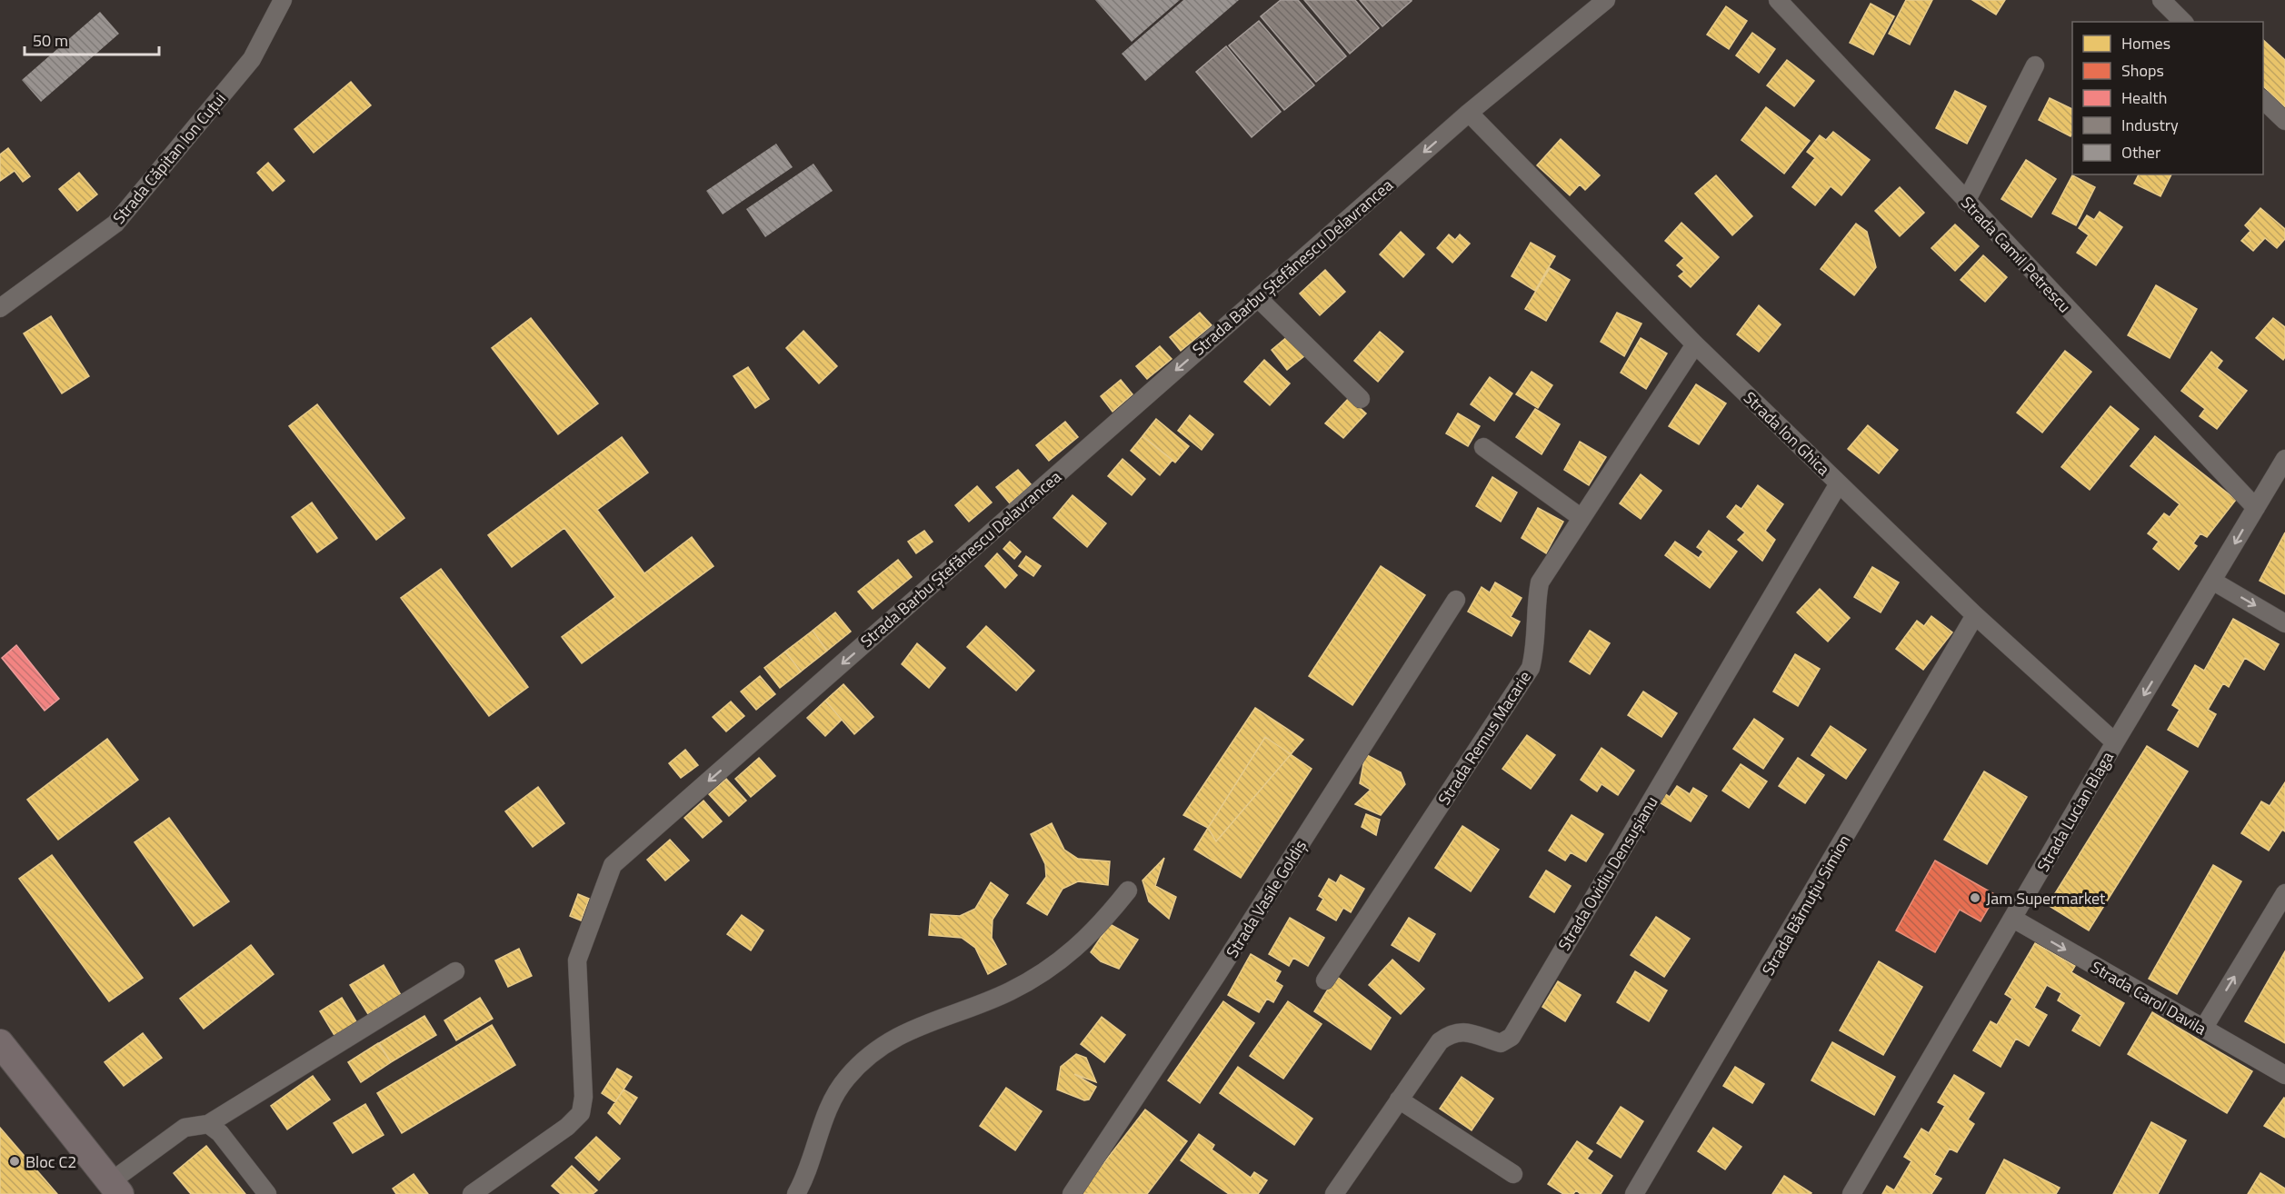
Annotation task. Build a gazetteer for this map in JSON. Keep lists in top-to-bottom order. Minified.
{"streets":{"street":["Strada Căpitan Ion Cuțui","Strada Camil Petrescu","Strada Barbu Ștefănescu Delavrancea","Strada Ion Ghica","Strada Remus Macarie","Strada Lucian Blaga","Strada Ovidiu Densușianu","Strada Vasile Goldiș","Strada Bărnuțiu Simion","Strada Carol Davila"]},"crossings":[["Strada Camil Petrescu","Strada Lucian Blaga"],["Strada Barbu Ștefănescu Delavrancea","Strada Ion Ghica"],["Strada Ion Ghica","Strada Remus Macarie"],["Strada Ion Ghica","Strada Lucian Blaga"],["Strada Ion Ghica","Strada Ovidiu Densușianu"],["Strada Ion Ghica","Strada Bărnuțiu Simion"],["Strada Lucian Blaga","Strada Carol Davila"]],"one_way":["Strada Barbu Ștefănescu Delavrancea","Strada Carol Davila"],"places":["Jam Supermarket","Bloc C2"],"legend":["Homes","Shops","Health","Industry","Other"],"scale_bar":"50 m"}
